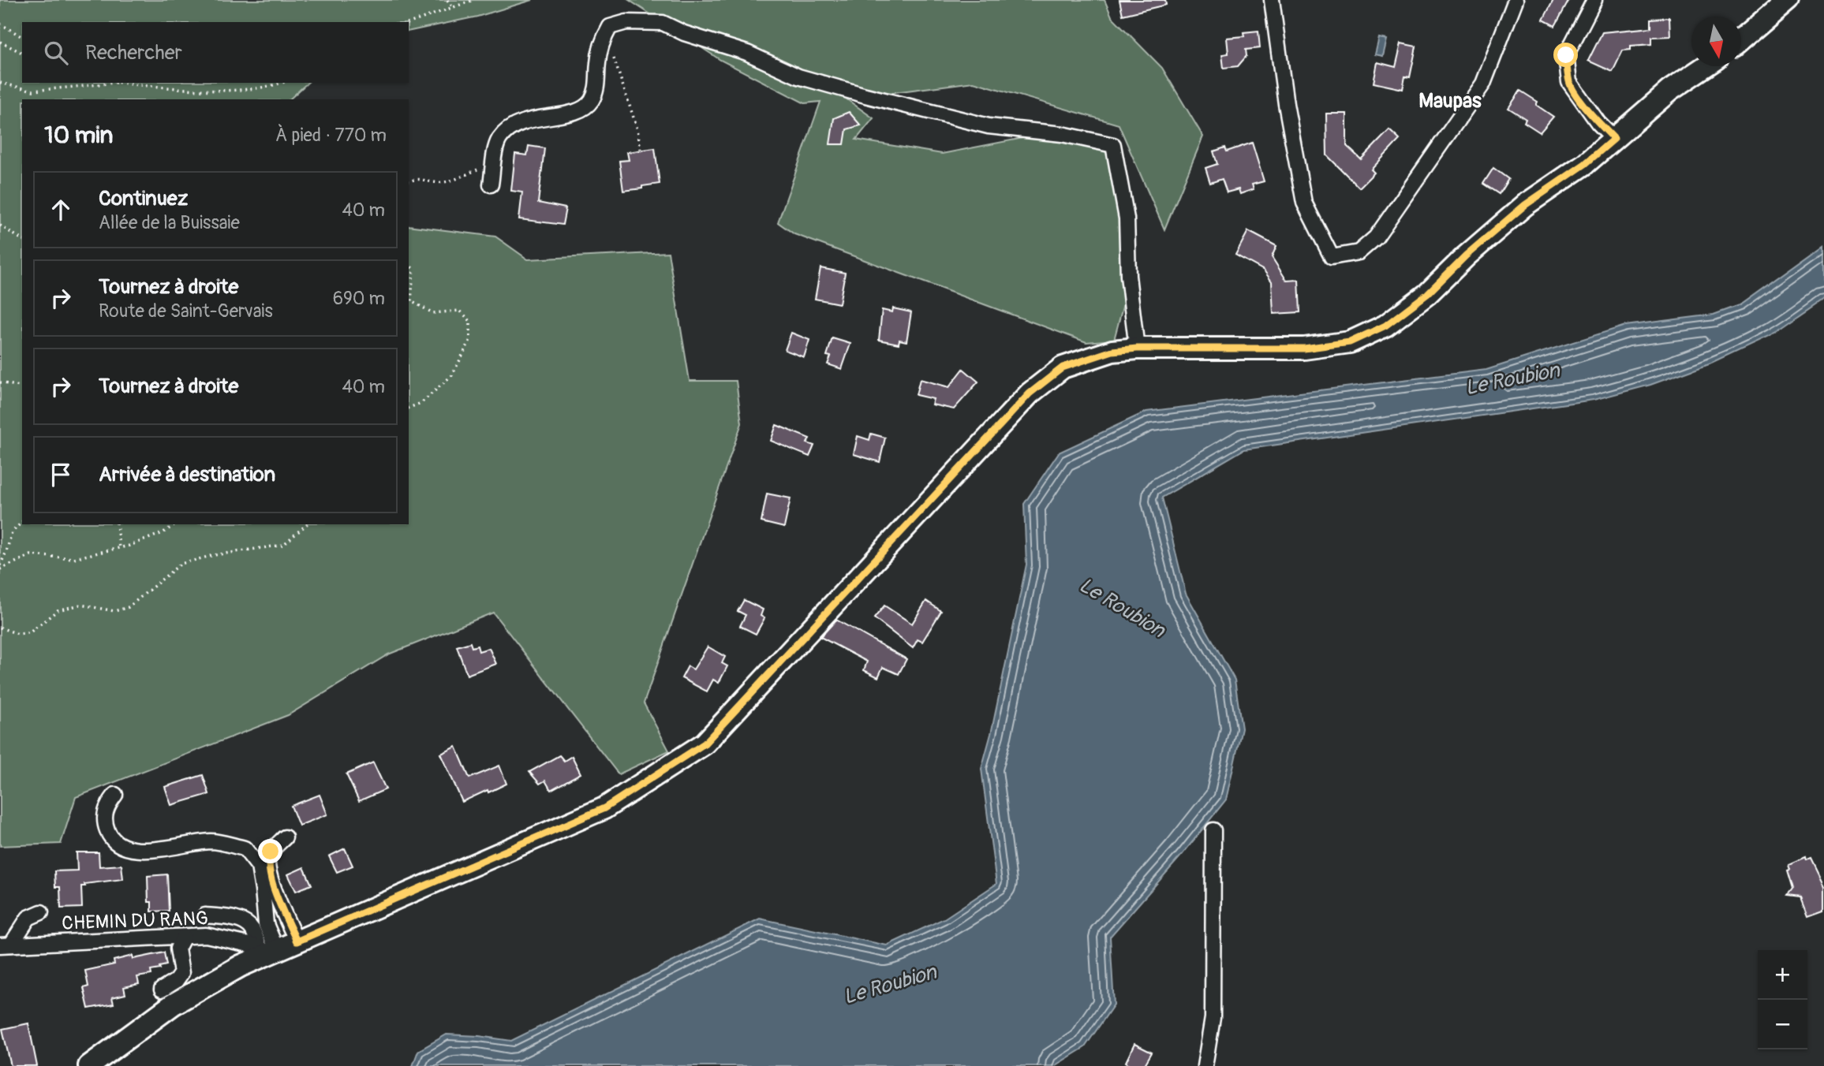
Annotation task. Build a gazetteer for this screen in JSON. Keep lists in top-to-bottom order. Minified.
{"streets":{"street":["CHEMIN DU RANG"]},"districts":["Maupas"],"water":["Le Roubion"],"north":"bottom","page":{"search":"Rechercher","heading":["10 min","À pied · 770 m"],"list":[["Continuez","Allée de la Buissaie","40 m"],["Tournez à droite","Route de Saint-Gervais","690 m"],["Tournez à droite","40 m"],"Arrivée à destination"],"map_buttons":["+","−"]}}
